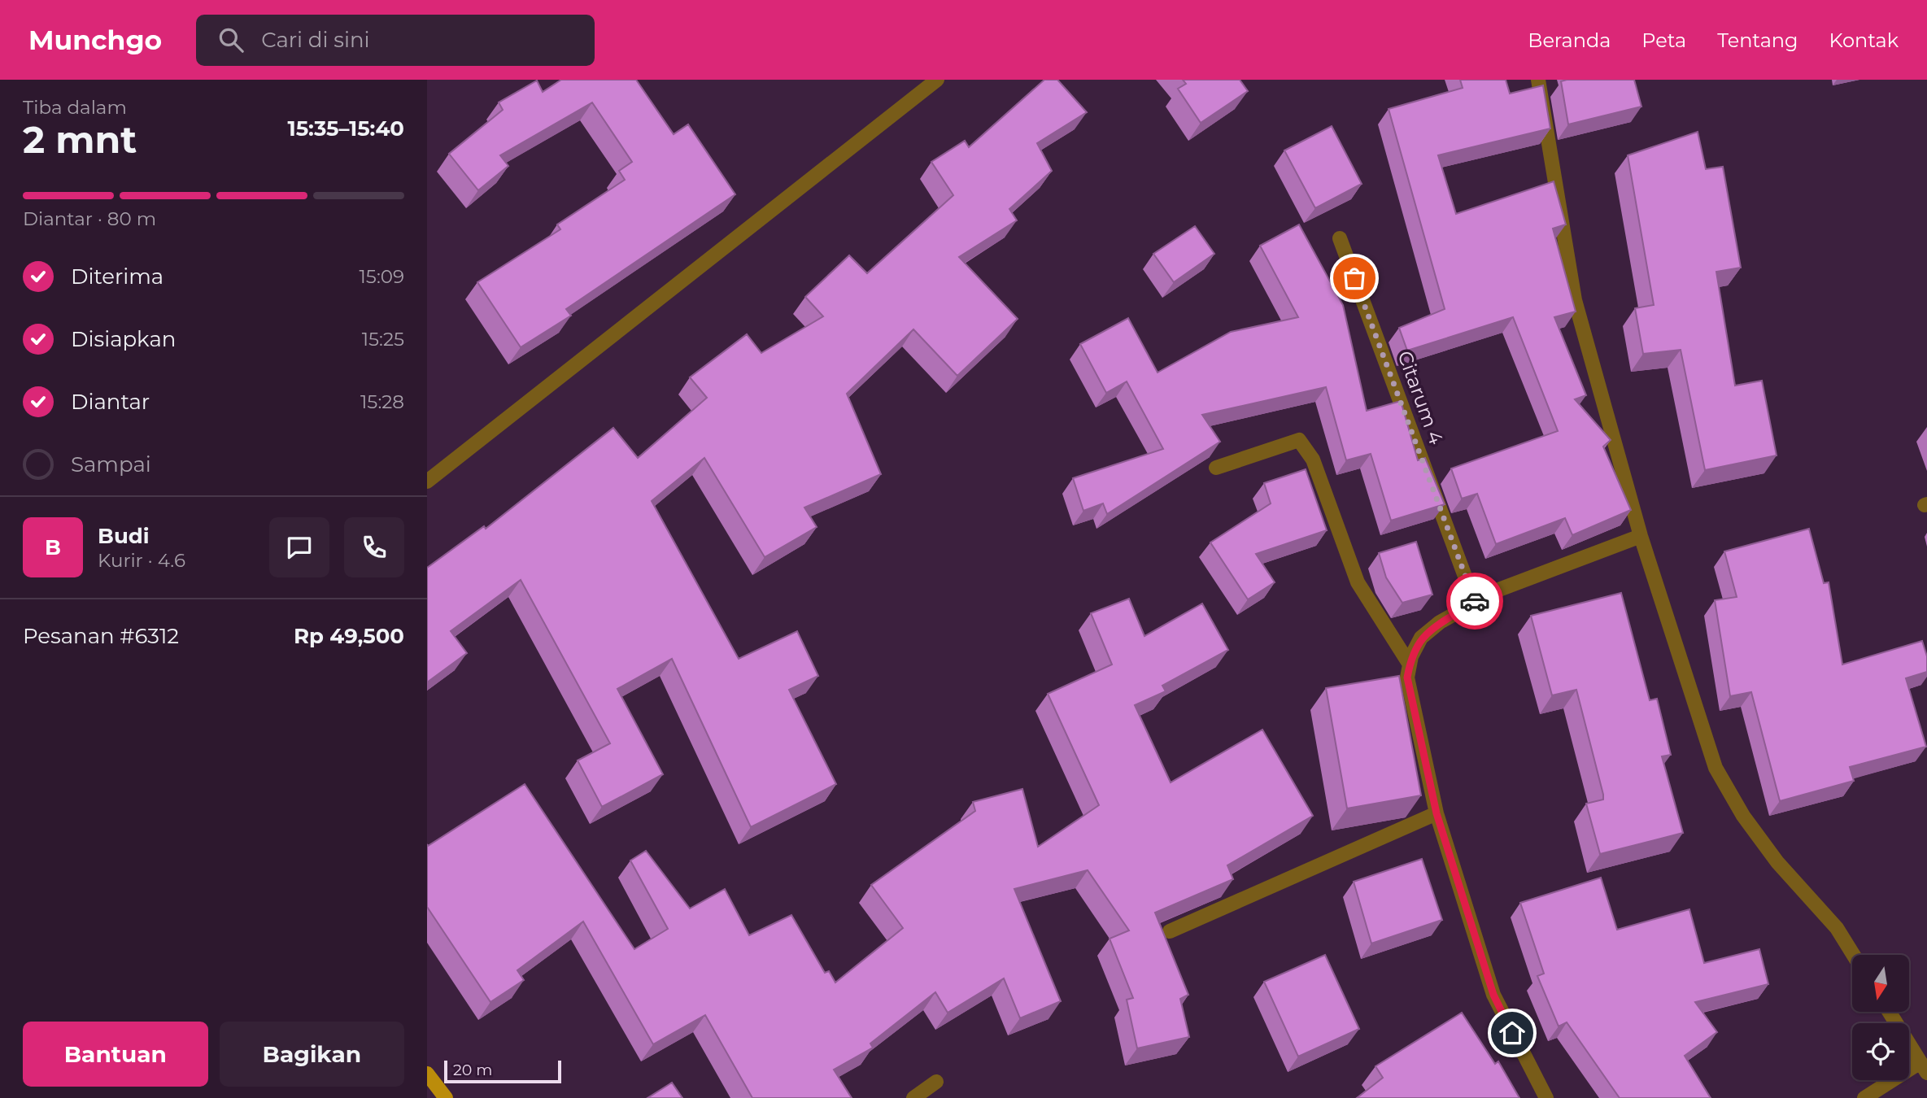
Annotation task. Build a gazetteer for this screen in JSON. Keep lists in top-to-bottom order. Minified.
{"streets":{"street":["Citarum 4"]},"scale_bar":"20 m","north":"bottom","page":{"header":"Munchgo","search":"Cari di sini","nav":["Beranda","Peta","Tentang","Kontak"],"heading":["2 mnt","Tiba dalam","15:35–15:40"],"panel":["Budi","Kurir · 4.6","Pesanan #6312","Rp 49,500"],"bar":"Diantar · 80 m","list":[["Diterima","15:09"],["Disiapkan","15:25"],["Diantar","15:28"],"Sampai"],"round":"B","buttons":["Bantuan","Bagikan"],"scale":"20 m"}}
